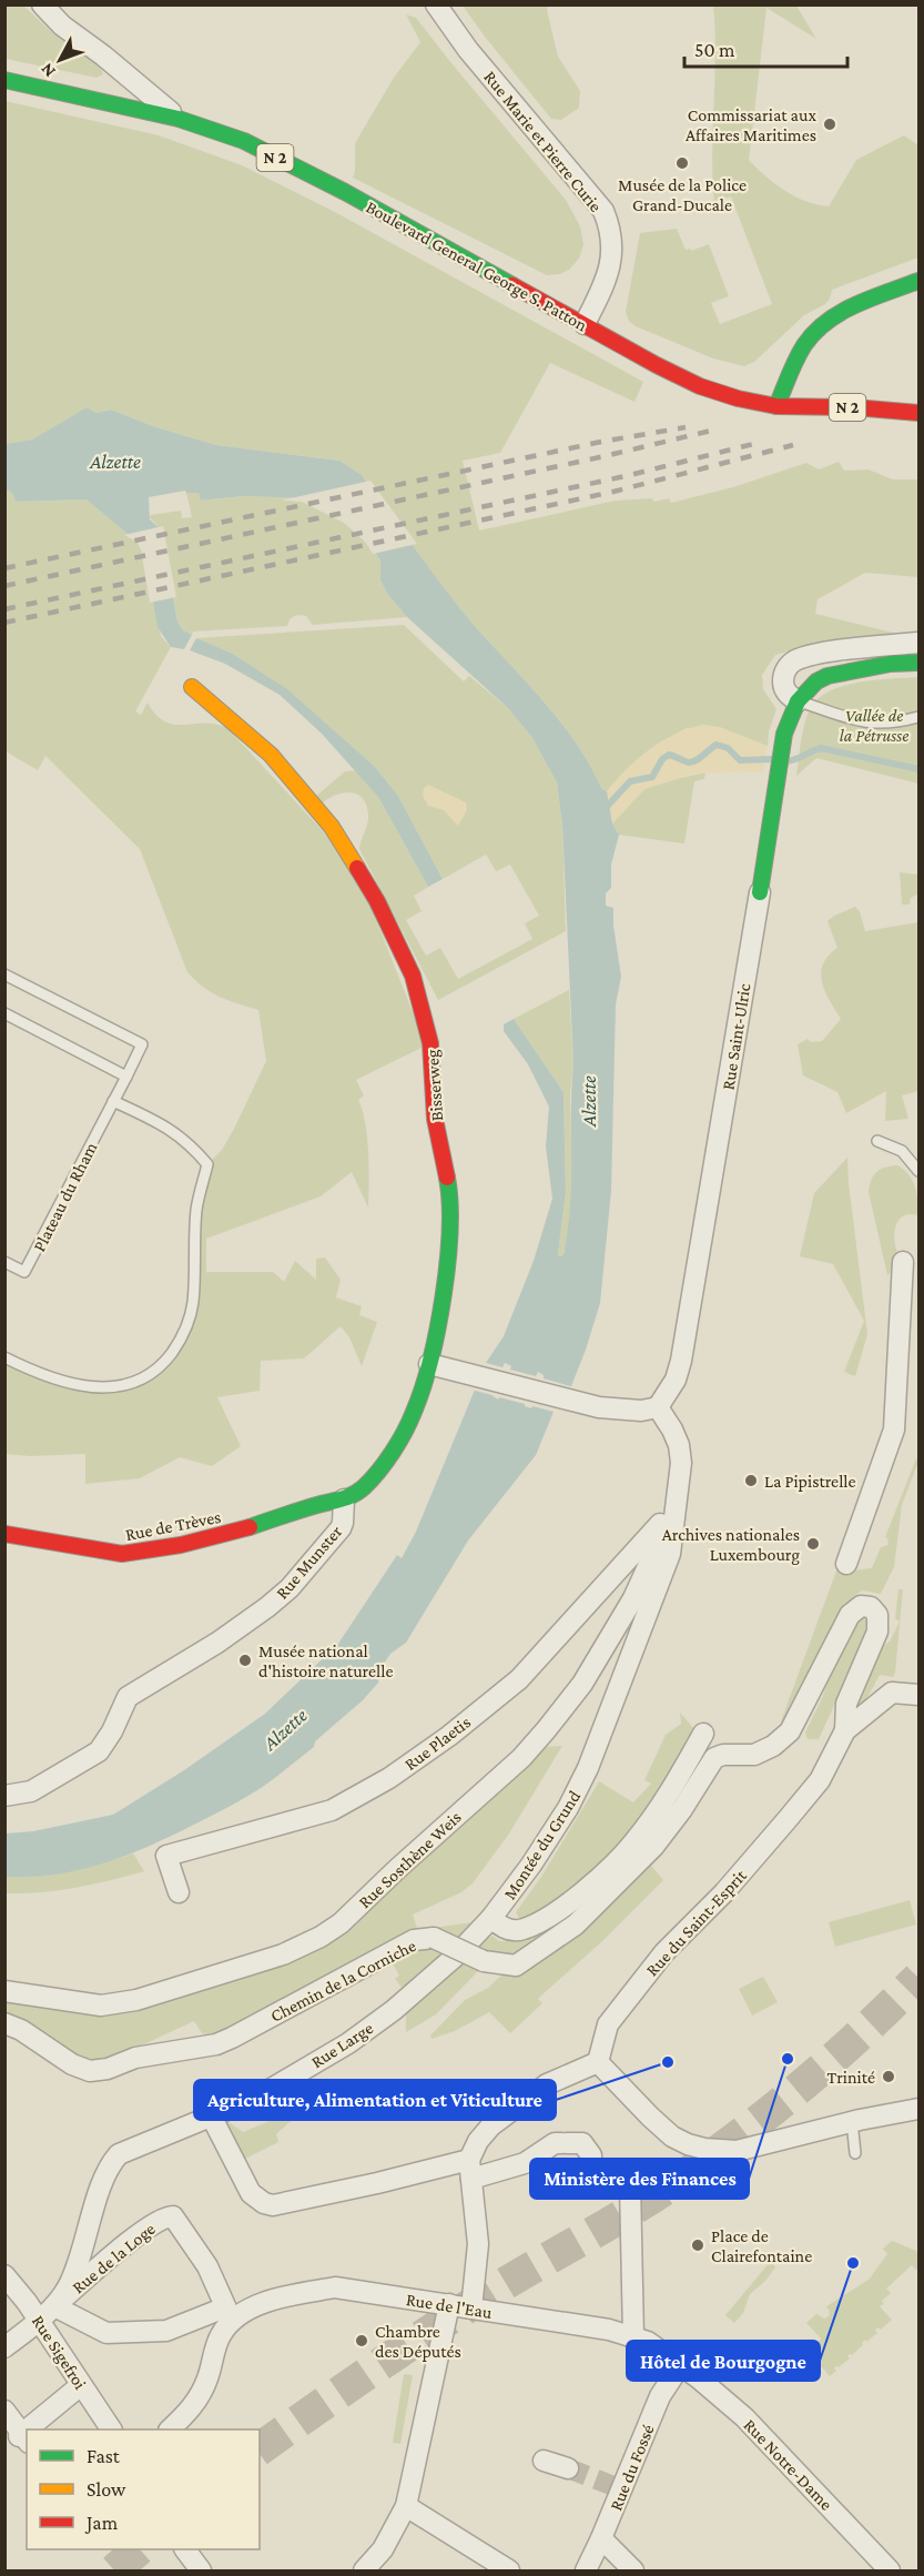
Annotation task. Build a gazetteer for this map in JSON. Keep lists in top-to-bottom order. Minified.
{"streets":{"street":["Rue Marie et Pierre Curie","N 2","Boulevard General George S. Patton","Rue Saint-Ulric","Bisserweg","Rue de Trèves","Rue Munster","Rue Plaetis","Montée du Grund","Rue Sosthène Weis","Rue du Saint-Esprit","Chemin de la Corniche","Rue Large","Rue de la Loge","Rue de l'Eau","Rue Sigefroi","Rue Notre-Dame","Rue du Fossé"],"lane":["Plateau du Rham"]},"crossings":[["Rue Marie et Pierre Curie","Boulevard General George S. Patton"],["N 2","Boulevard General George S. Patton"],["Rue Saint-Ulric","Montée du Grund"],["Bisserweg","Rue Munster"],["Rue de Trèves","Rue Munster"],["Rue Plaetis","Montée du Grund"],["Rue Plaetis","Rue Sosthène Weis"],["Montée du Grund","Rue Sosthène Weis"],["Montée du Grund","Rue Large"],["Rue du Saint-Esprit","Chemin de la Corniche"],["Rue Large","Rue de la Loge"],["Rue Large","Rue de l'Eau"],["Rue Large","Rue Sigefroi"],["Rue de la Loge","Rue de l'Eau"],["Rue de l'Eau","Rue Notre-Dame"],["Rue de l'Eau","Rue du Fossé"],["Rue Notre-Dame","Rue du Fossé"]],"water":["Alzette"],"parks":["Vallée de la Pétrusse"],"places":["Commissariat aux Affaires Maritimes","Musée de la Police Grand-Ducale","La Pipistrelle","Archives nationales Luxembourg","Musée national d'histoire naturelle","Ministère des Finances","Agriculture, Alimentation et Viticulture","Trinité","Place de Clairefontaine","Hôtel de Bourgogne","Chambre des Députés"],"legend":["Fast","Slow","Jam"],"scale_bar":"50 m","north":"bottom left"}
